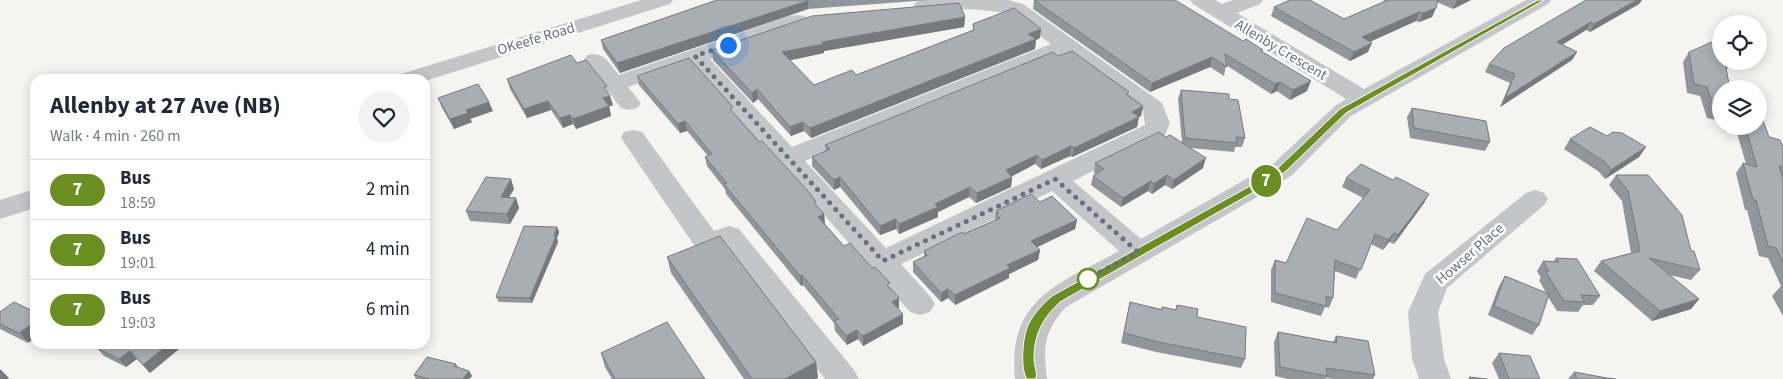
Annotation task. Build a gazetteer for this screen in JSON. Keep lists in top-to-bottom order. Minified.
{"streets":{"street":["OKeefe Road","Allenby Crescent","Howser Place"]},"lines":["bus line 7"],"page":{"on_map":"7","heading":["Allenby at 27 Ave (NB)","Walk · 4 min · 260 m"],"list":[{"mark":"7","name":"Bus","note":"18:59","value":"2 min"},{"mark":"7","name":"Bus","note":"19:01","value":"4 min"},{"mark":"7","name":"Bus","note":"19:03","value":"6 min"}]}}
